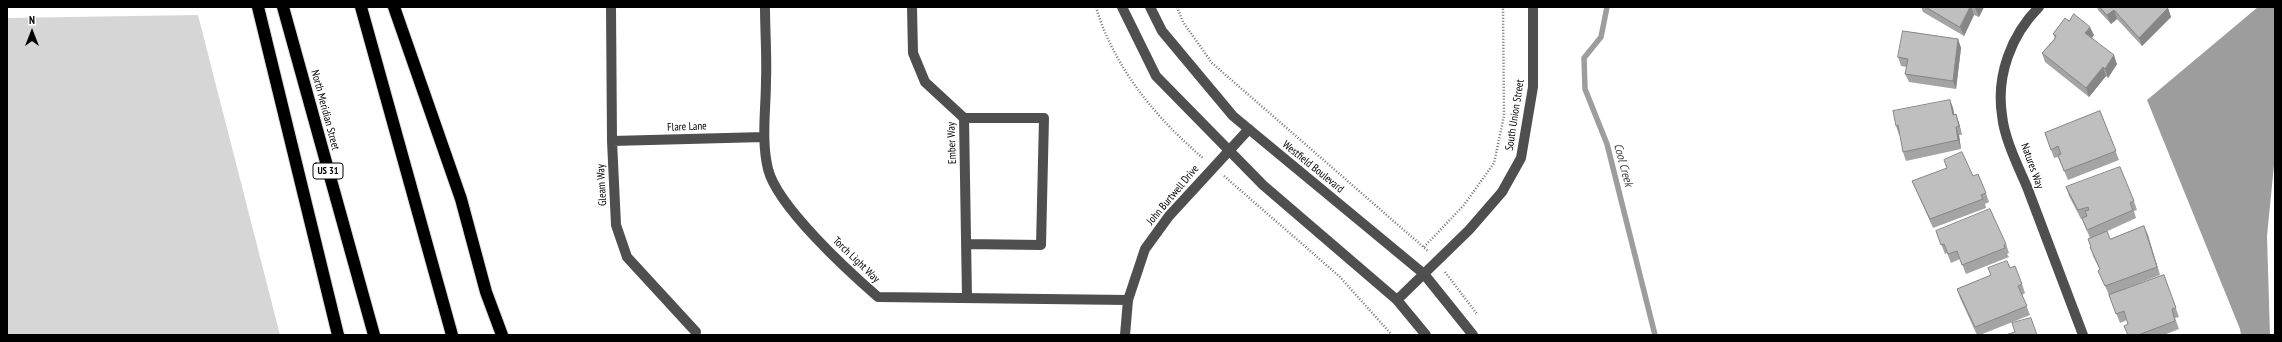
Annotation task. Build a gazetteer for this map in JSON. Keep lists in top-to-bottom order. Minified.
{"streets":{"highway":["North Meridian Street","US 31"],"street":["South Union Street","Flare Lane","Ember Way","Natures Way","Westfield Boulevard","Gleam Way","John Burtwell Drive","Torch Light Way"]},"crossings":[["South Union Street","Westfield Boulevard"],["Flare Lane","Gleam Way"],["Flare Lane","Torch Light Way"],["Ember Way","Torch Light Way"],["Westfield Boulevard","John Burtwell Drive"],["John Burtwell Drive","Torch Light Way"]],"water":["Cool Creek"],"north":"top"}
